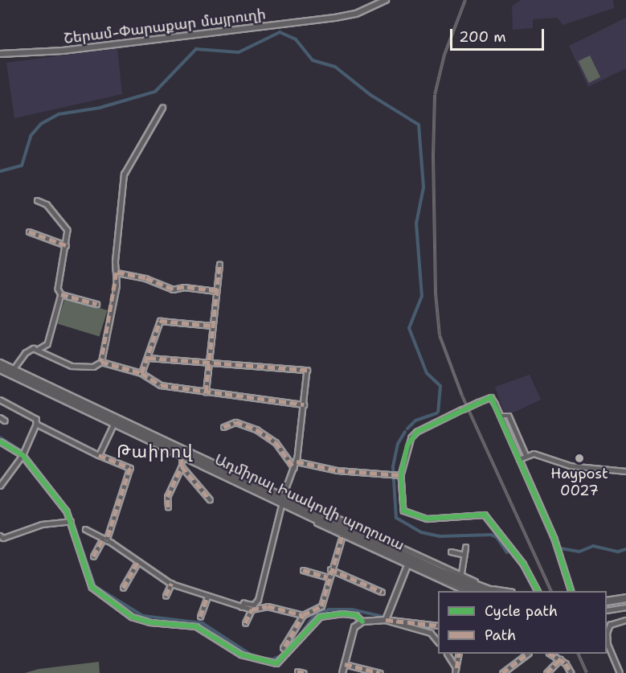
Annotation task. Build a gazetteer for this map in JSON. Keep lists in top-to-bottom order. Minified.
{"streets":{"highway":["Ադմիրալ Իսակովի պողոտա"],"street":["Շերամ-Փարաքար մայրուղի"]},"districts":["Թաիրով"],"places":["Haypost 0027"],"legend":["Cycle path","Path"],"scale_bar":"200 m"}
